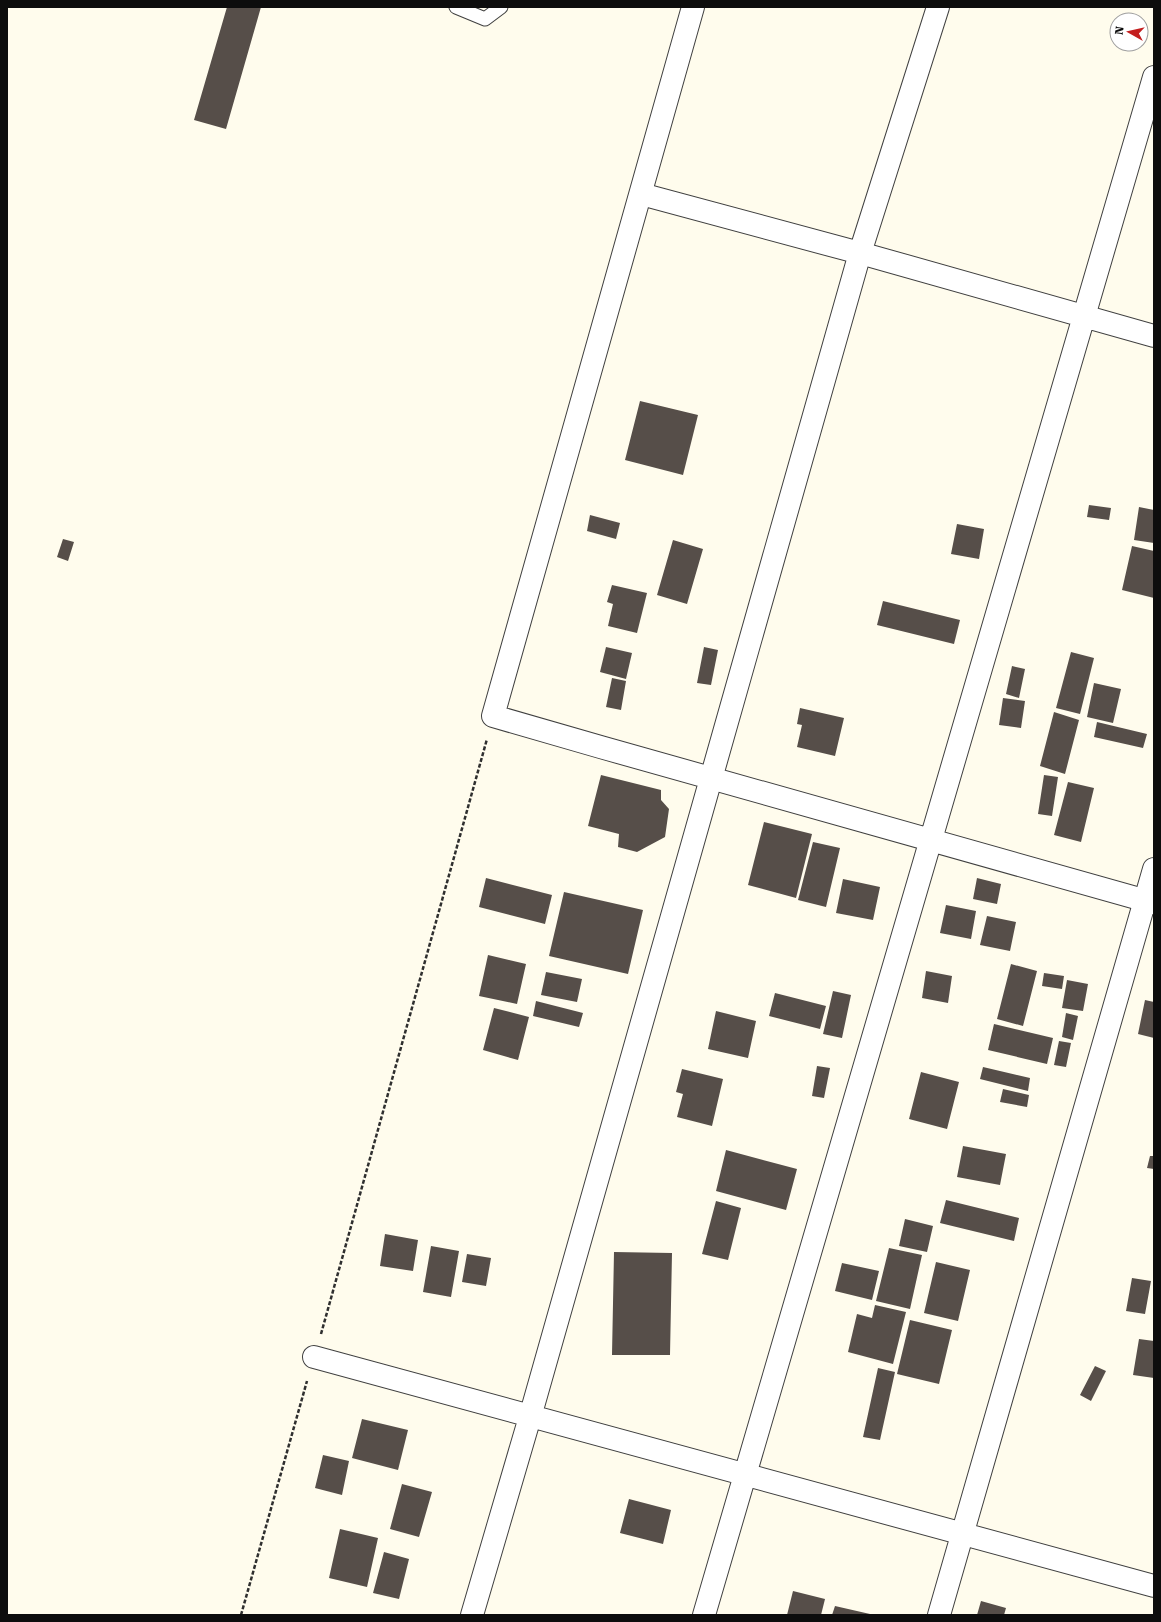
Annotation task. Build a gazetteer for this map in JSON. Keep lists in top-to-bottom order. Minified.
{"north":"left"}
